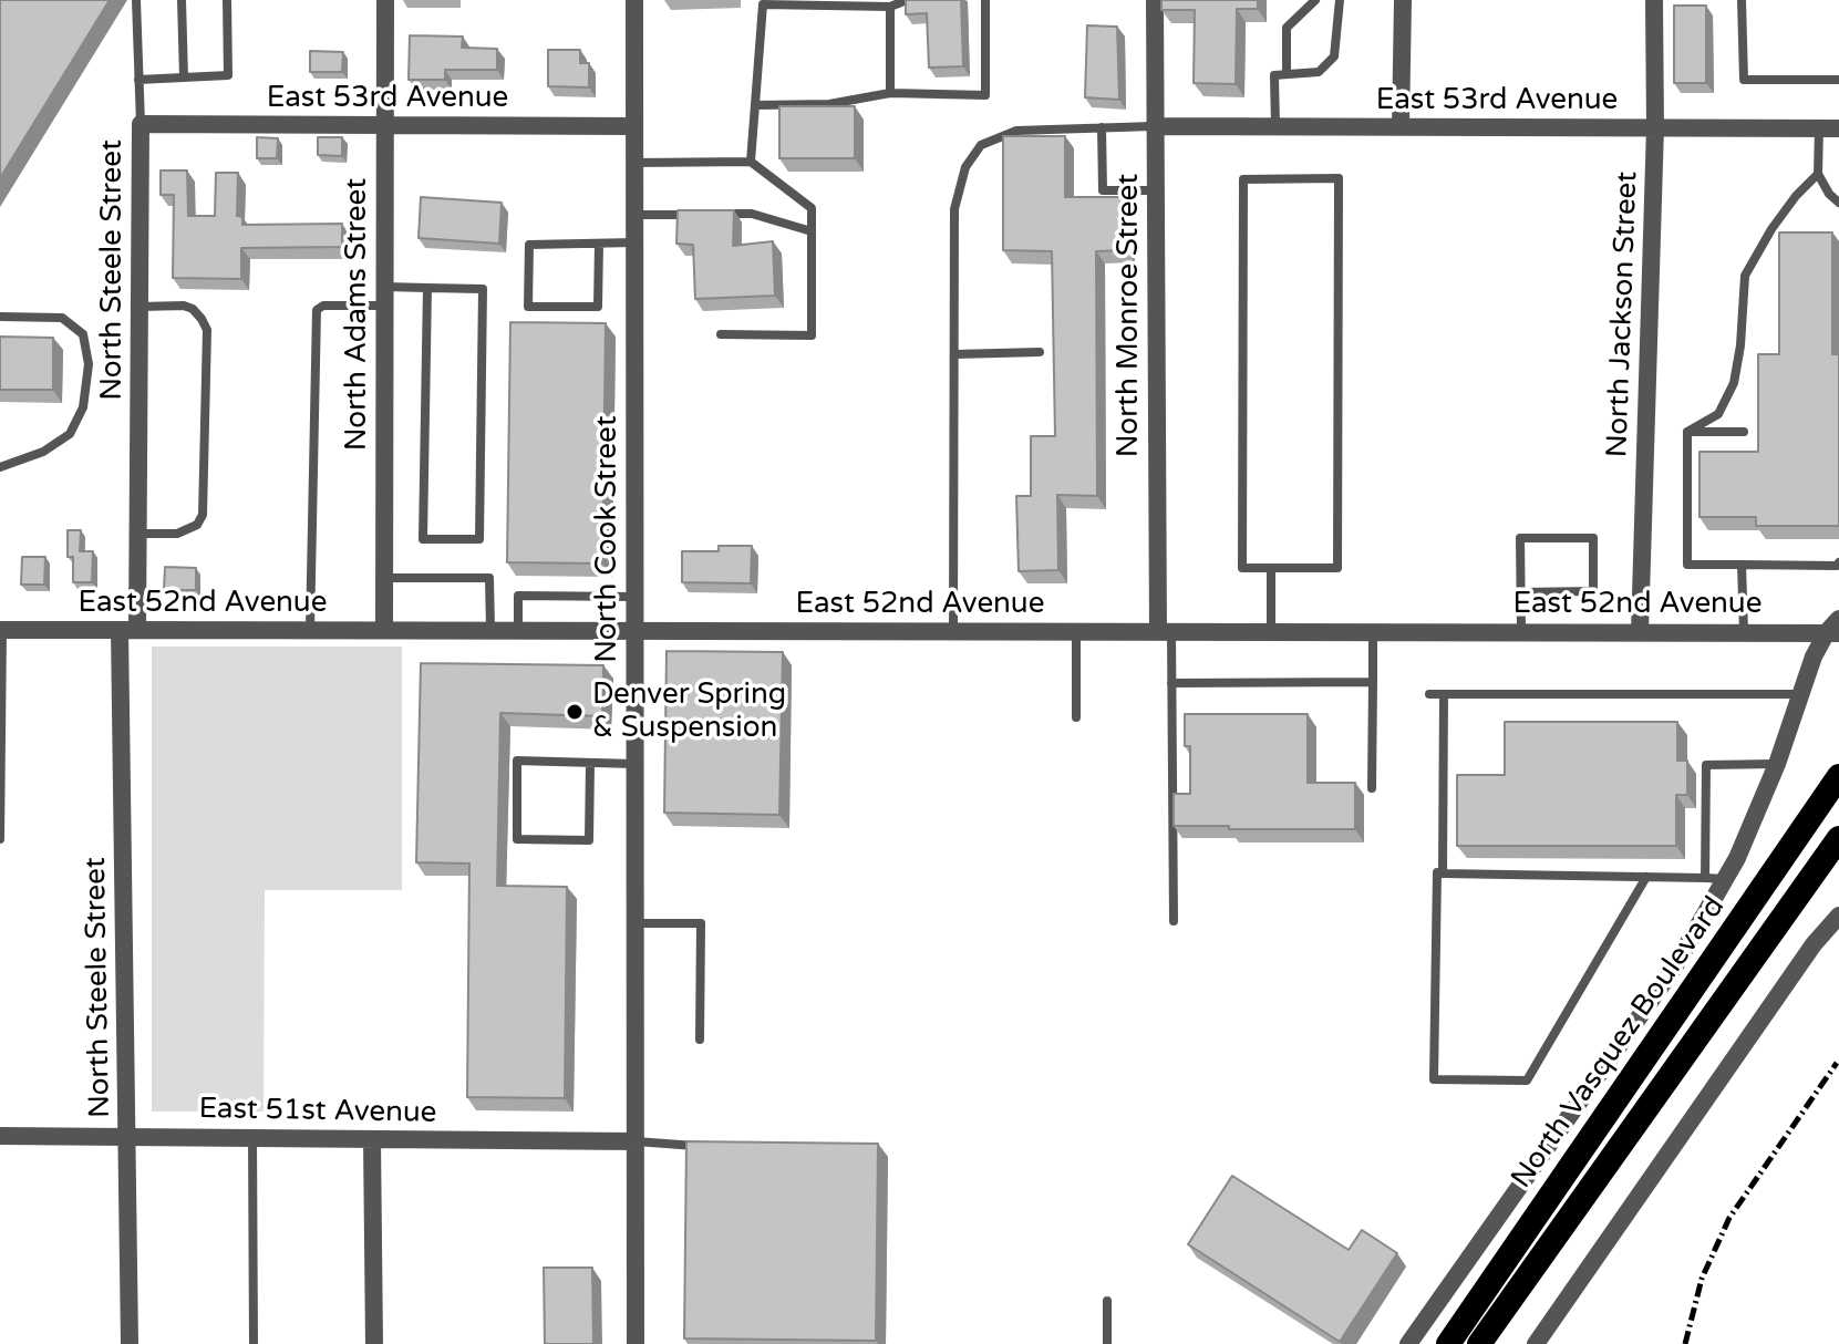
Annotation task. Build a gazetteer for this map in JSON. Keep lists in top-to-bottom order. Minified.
{"streets":{"highway":["North Vasquez Boulevard"],"street":["East 53rd Avenue","North Steele Street","North Adams Street","North Jackson Street","North Monroe Street","North Cook Street","East 52nd Avenue","East 51st Avenue"]},"crossings":[["East 53rd Avenue","North Steele Street"],["East 53rd Avenue","North Adams Street"],["East 53rd Avenue","North Jackson Street"],["East 53rd Avenue","North Monroe Street"],["East 53rd Avenue","North Cook Street"],["North Steele Street","East 52nd Avenue"],["North Steele Street","East 51st Avenue"],["North Adams Street","East 52nd Avenue"],["North Jackson Street","East 52nd Avenue"],["North Monroe Street","East 52nd Avenue"],["North Cook Street","East 52nd Avenue"],["North Cook Street","East 51st Avenue"]],"places":["Denver Spring & Suspension"]}
